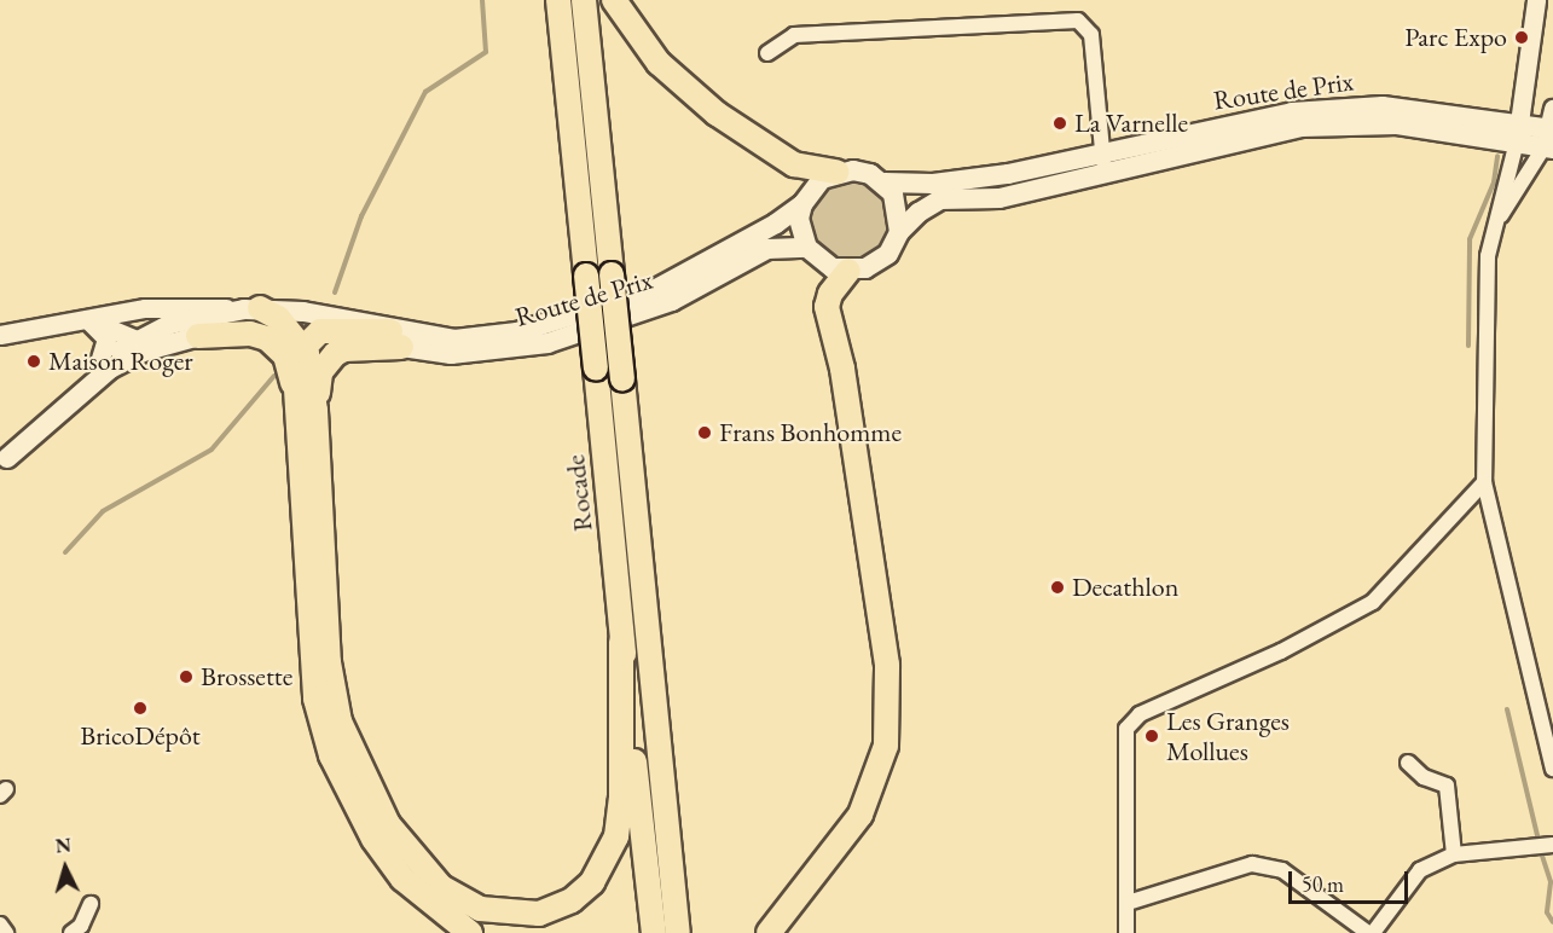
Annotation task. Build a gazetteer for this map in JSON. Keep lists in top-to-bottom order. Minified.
{"streets":{"highway":["Rocade"],"main road":["Route de Prix"]},"places":["Parc Expo","La Varnelle","Maison Roger","Frans Bonhomme","Decathlon","Brossette","BricoDépôt","Les Granges Mollues"],"scale_bar":"50 m","north":"top"}
